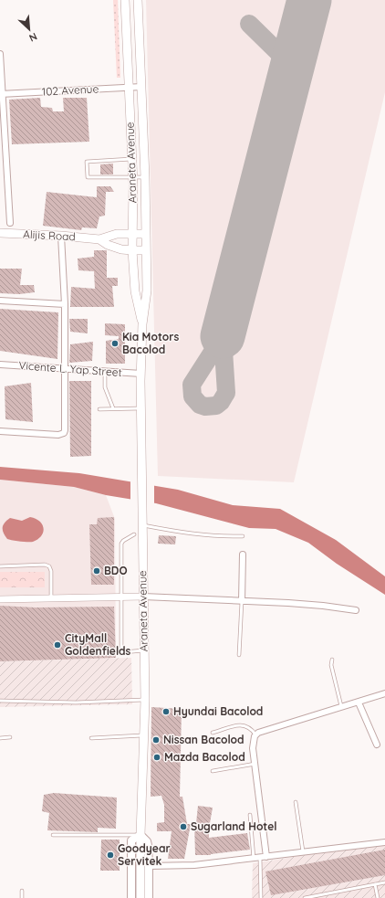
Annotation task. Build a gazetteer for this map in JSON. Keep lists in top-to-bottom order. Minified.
{"streets":{"main road":["Araneta Avenue","Alijis Road"],"street":["102 Avenue","Vicente L. Yap Street"]},"crossings":[["102 Avenue","Araneta Avenue"],["Araneta Avenue","Alijis Road"],["Araneta Avenue","Vicente L. Yap Street"]],"places":["Kia Motors Bacolod","BDO","CityMall Goldenfields","Hyundai Bacolod","Nissan Bacolod","Mazda Bacolod","Sugarland Hotel","Goodyear Servitek"],"north":"bottom right"}
